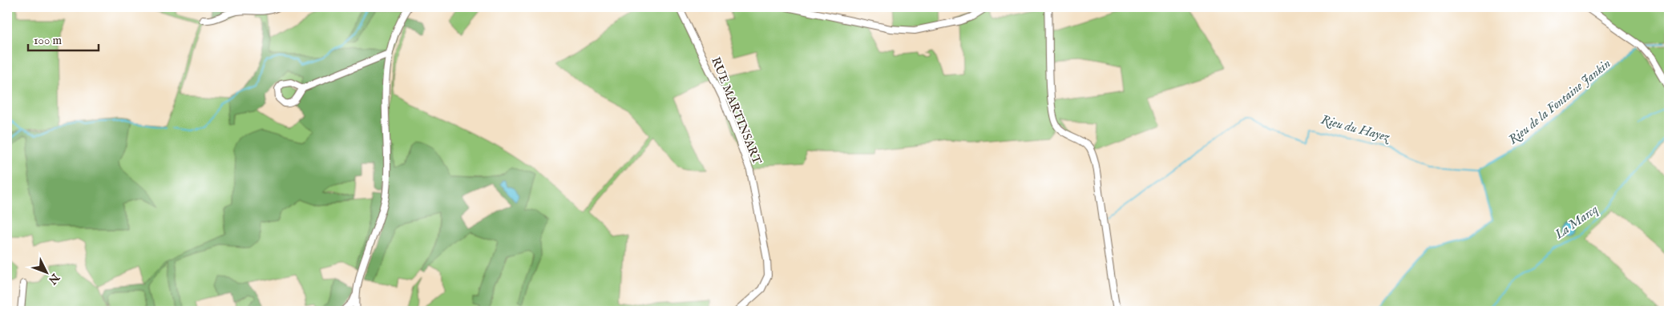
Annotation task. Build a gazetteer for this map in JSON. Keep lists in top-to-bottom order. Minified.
{"streets":{"street":["RUE MARTINSART"]},"water":["Rieu de la Fontaine Jankin","Rieu du Hayez","La Marcq"],"scale_bar":"100 m","north":"bottom right"}
